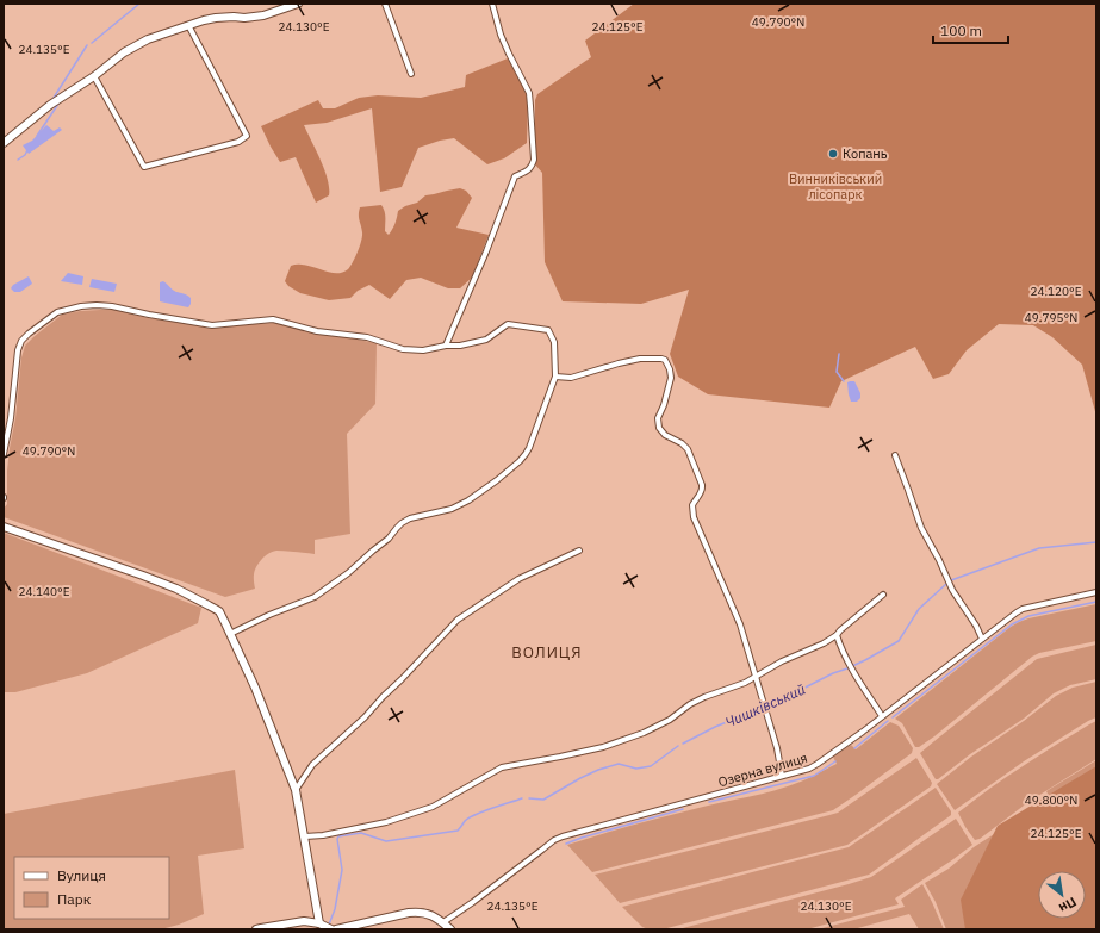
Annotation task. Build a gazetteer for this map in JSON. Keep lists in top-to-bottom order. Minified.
{"streets":{"street":["Озерна вулиця"]},"districts":["ВОЛИЦЯ"],"water":["Чишківський"],"parks":["Винниківський лісопарк"],"places":["Копань"],"legend":["Вулиця","Парк"],"scale_bar":"100 m","north":"bottom right","coordinates":["49.790°N","24.130°E","24.125°E","24.135°E","24.120°E","49.795°N","24.140°E","49.800°N"]}
